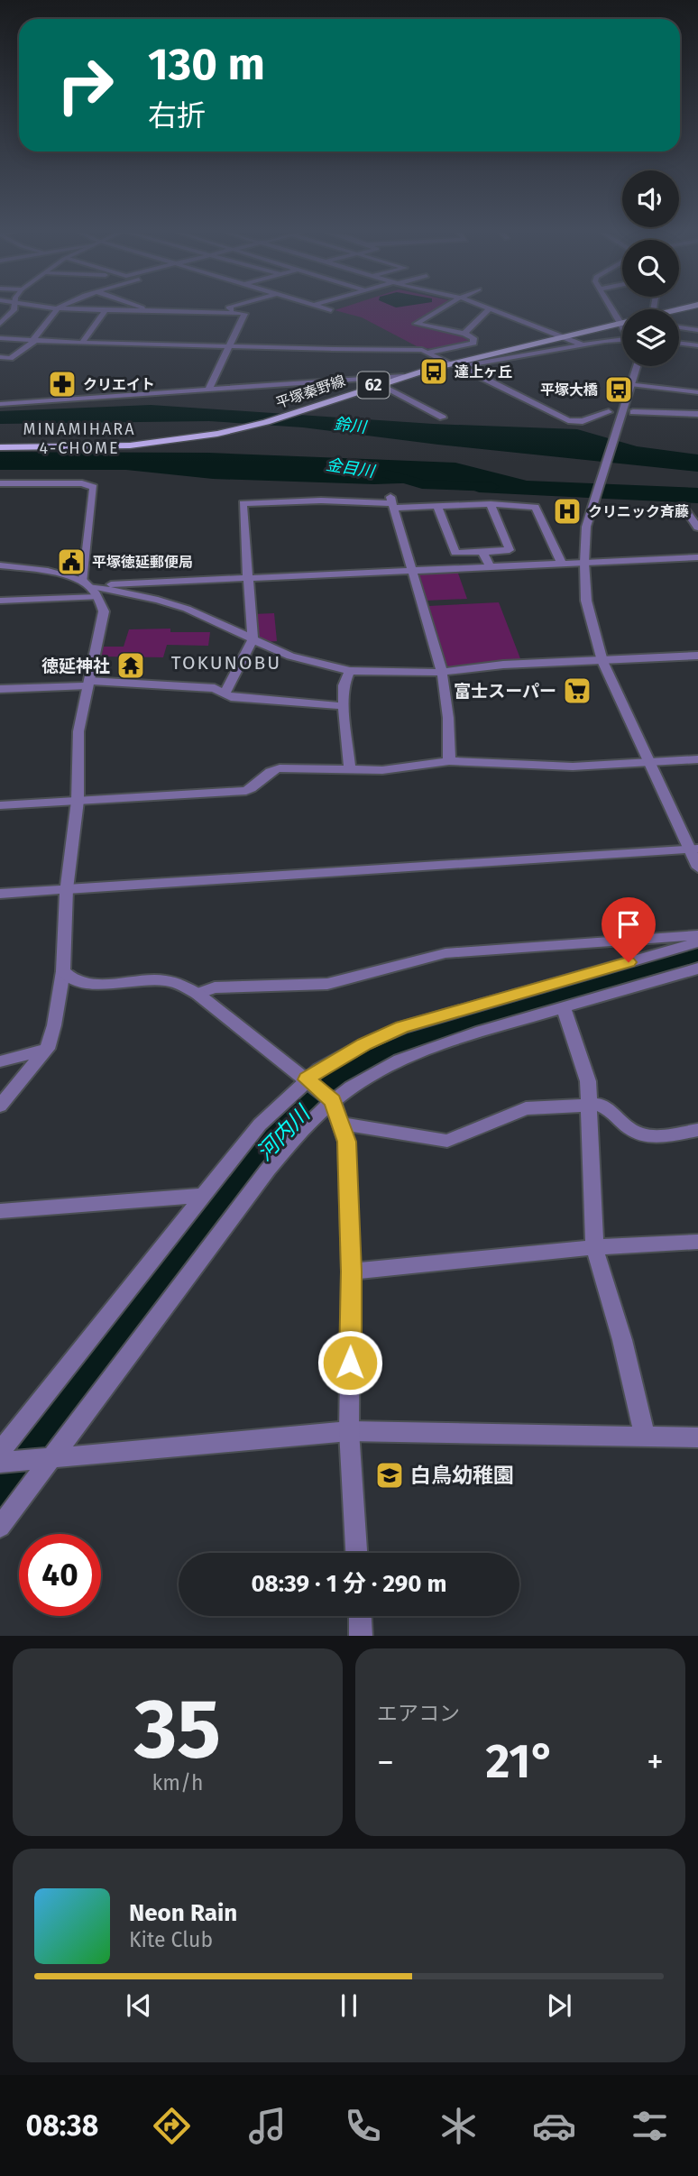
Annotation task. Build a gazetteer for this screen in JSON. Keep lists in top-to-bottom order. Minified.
{"streets":{"main road":["62","平塚秦野線"]},"districts":["MINAMIHARA 4-CHOME","TOKUNOBU"],"water":["鈴川","金目川","河内川"],"places":{"bus stop":["達上ヶ丘","平塚大橋"],"pharmacy":["クリエイト"],"hospital":["クリニック斉藤"],"public building":["平塚徳延郵便局"],"temple":["徳延神社"],"supermarket":["富士スーパー"],"school or university":["白鳥幼稚園"]},"page":{"turn":["130 m","右折"],"limit":"40","trip":"08:39 · 1 分 · 290 m","tile":[["35","km/h"],"エアコン"],"heat":["−","21°","+"],"song":["Neon Rain","Kite Club"],"tabs":"08:38"}}
